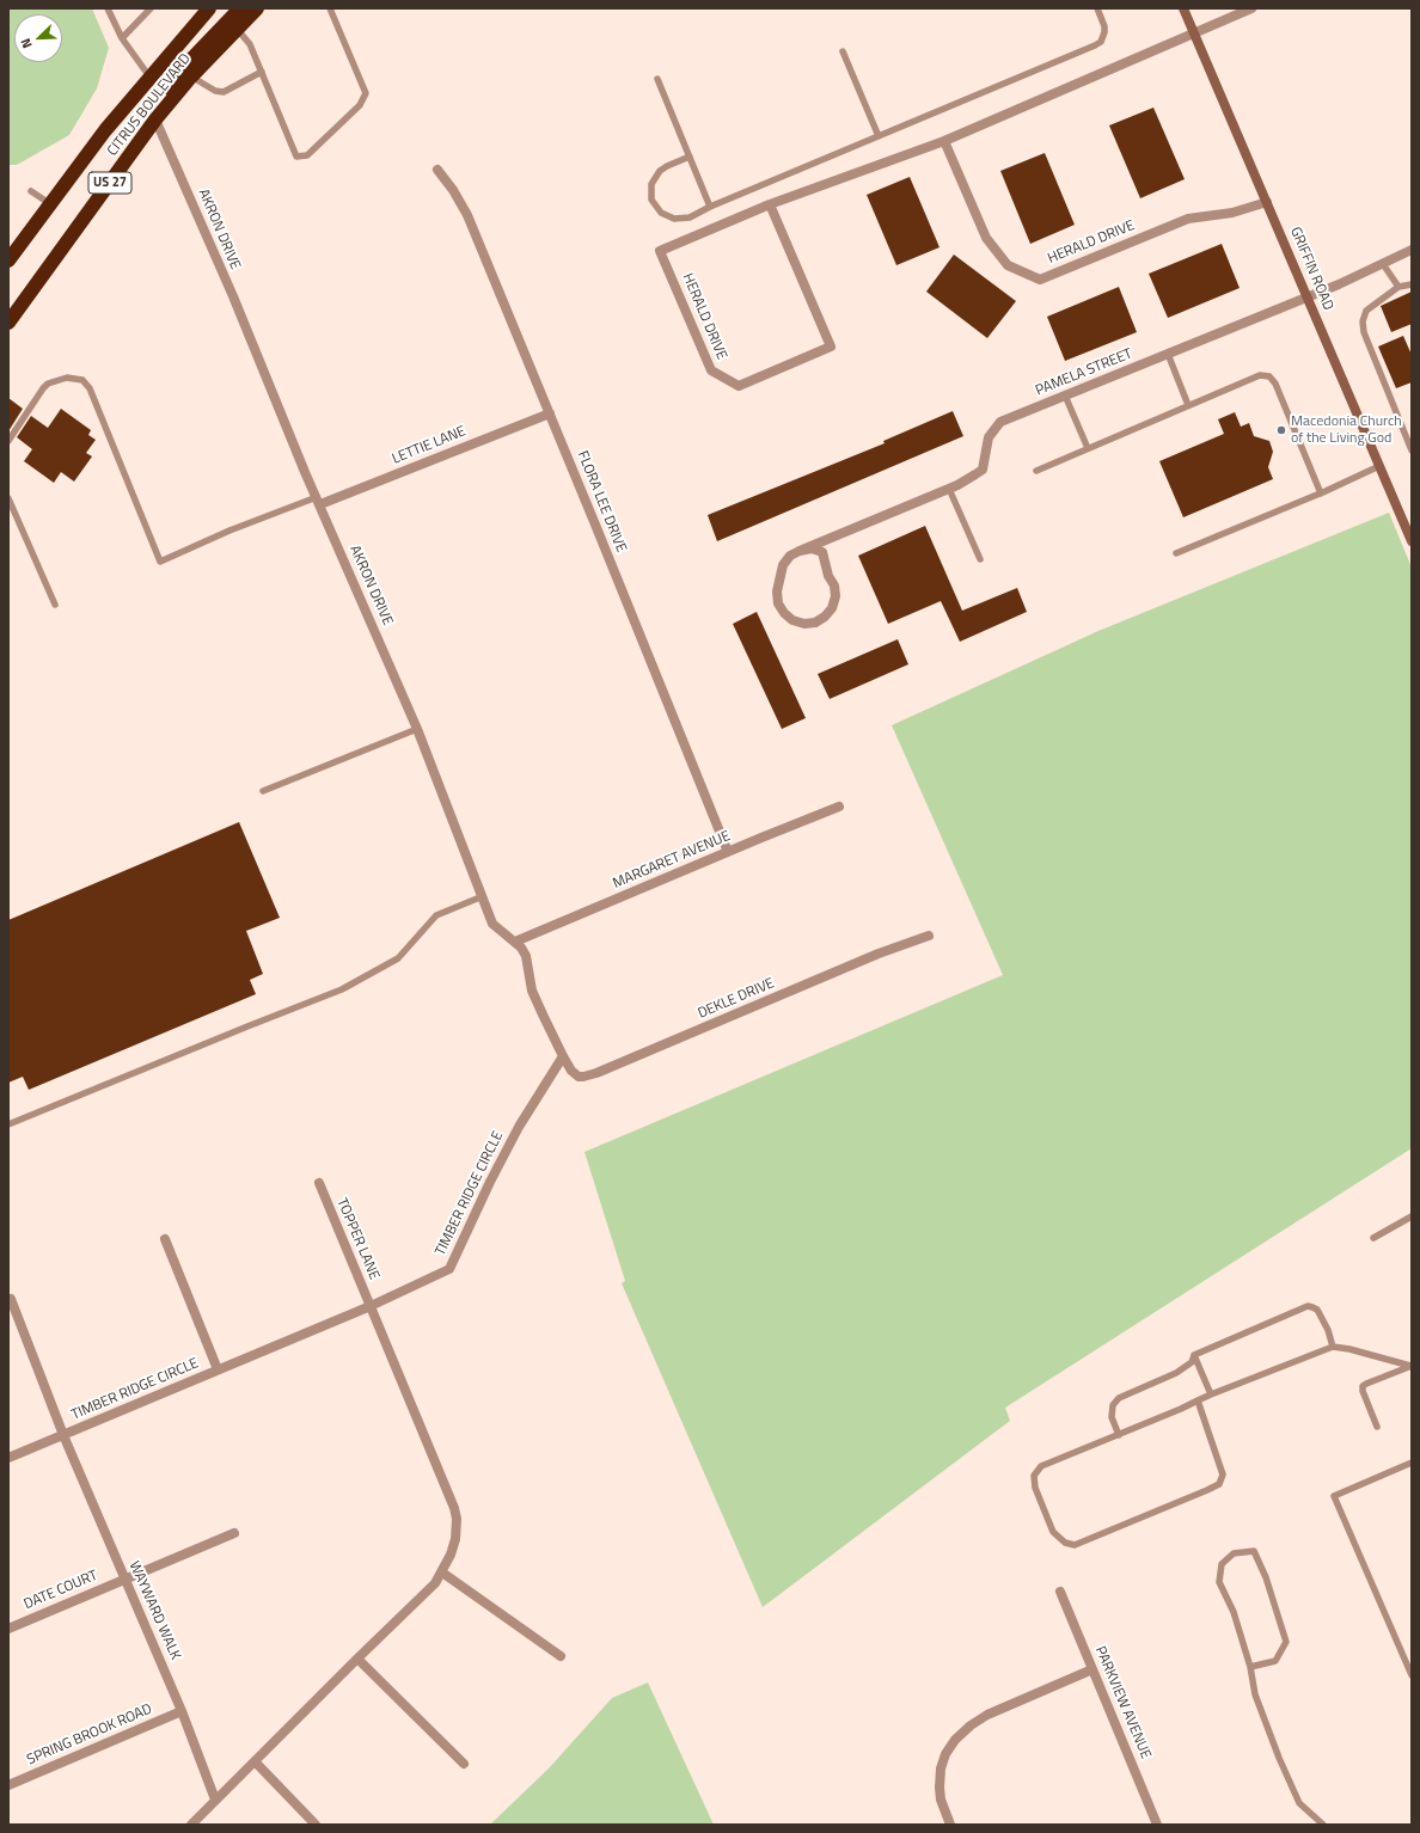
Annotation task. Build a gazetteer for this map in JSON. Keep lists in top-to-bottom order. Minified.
{"streets":{"highway":["CITRUS BOULEVARD","US 27"],"street":["AKRON DRIVE","HERALD DRIVE","GRIFFIN ROAD","PAMELA STREET","LETTIE LANE","FLORA LEE DRIVE","MARGARET AVENUE","DEKLE DRIVE","TIMBER RIDGE CIRCLE","TOPPER LANE","DATE COURT","WAYWARD WALK","PARKVIEW AVENUE","SPRING BROOK ROAD"]},"crossings":[["CITRUS BOULEVARD","AKRON DRIVE"],["AKRON DRIVE","LETTIE LANE"],["AKRON DRIVE","MARGARET AVENUE"],["AKRON DRIVE","DEKLE DRIVE"],["AKRON DRIVE","TIMBER RIDGE CIRCLE"],["HERALD DRIVE","GRIFFIN ROAD"],["GRIFFIN ROAD","PAMELA STREET"],["LETTIE LANE","FLORA LEE DRIVE"],["FLORA LEE DRIVE","MARGARET AVENUE"],["DEKLE DRIVE","TIMBER RIDGE CIRCLE"],["TIMBER RIDGE CIRCLE","TOPPER LANE"],["TIMBER RIDGE CIRCLE","WAYWARD WALK"],["DATE COURT","WAYWARD WALK"],["WAYWARD WALK","SPRING BROOK ROAD"]],"places":["Macedonia Church of the Living God"],"north":"bottom left"}
